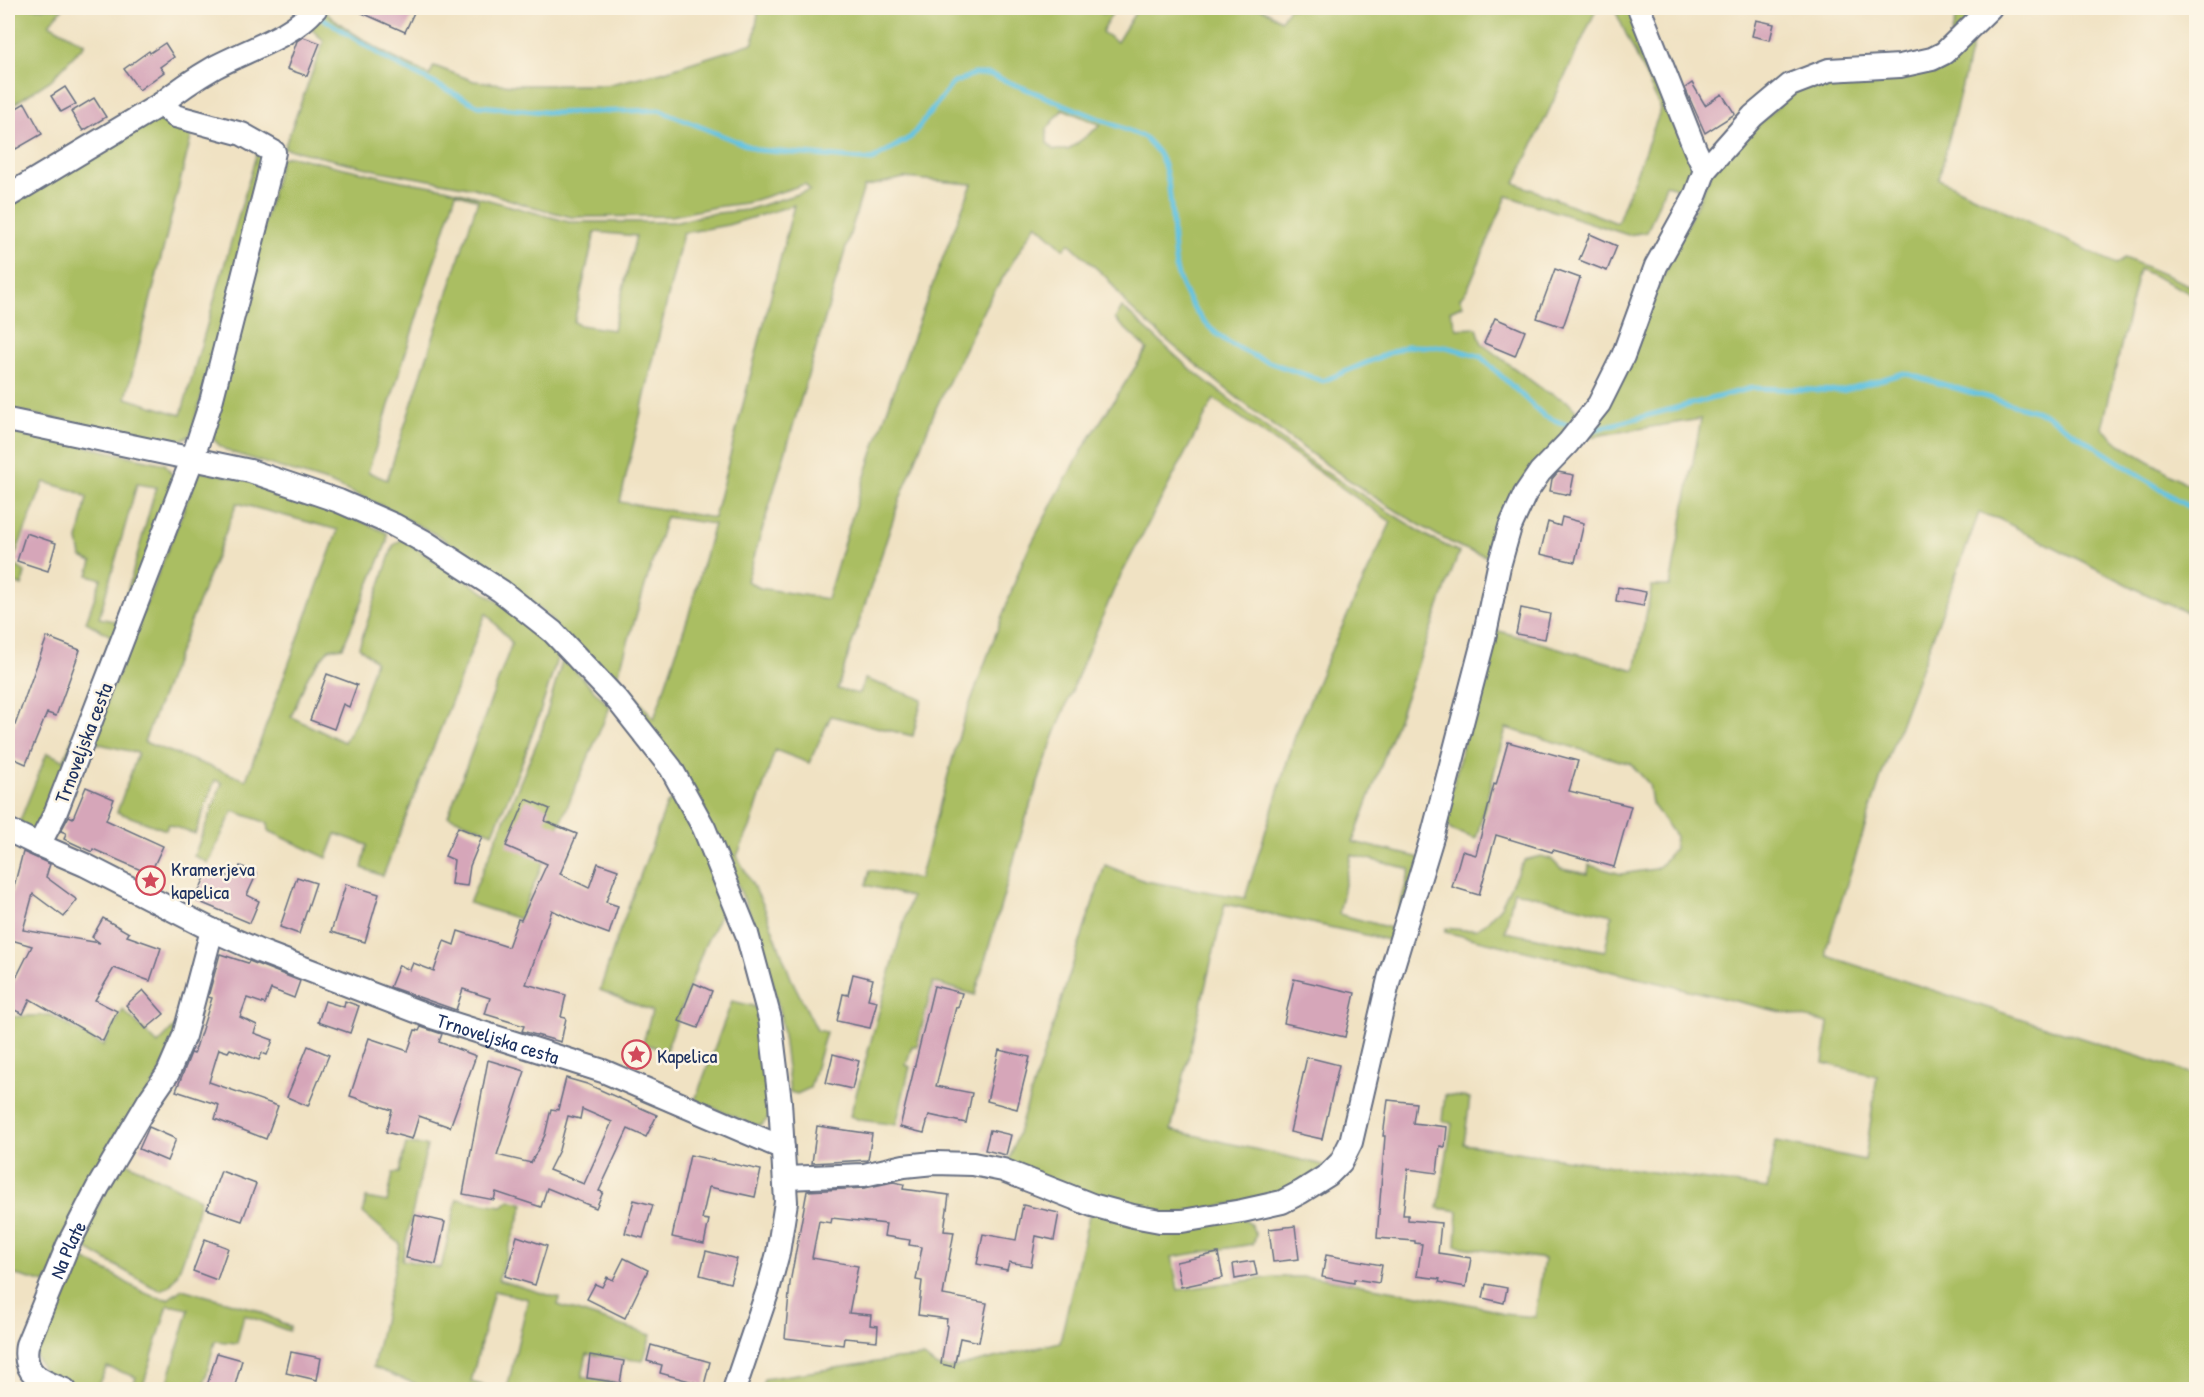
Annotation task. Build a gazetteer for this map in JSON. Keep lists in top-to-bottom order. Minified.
{"streets":{"street":["Trnoveljska cesta","Na Plate"]},"crossings":[["Trnoveljska cesta","Na Plate"]],"places":{"place":["Kramerjeva kapelica","Kapelica"]}}
